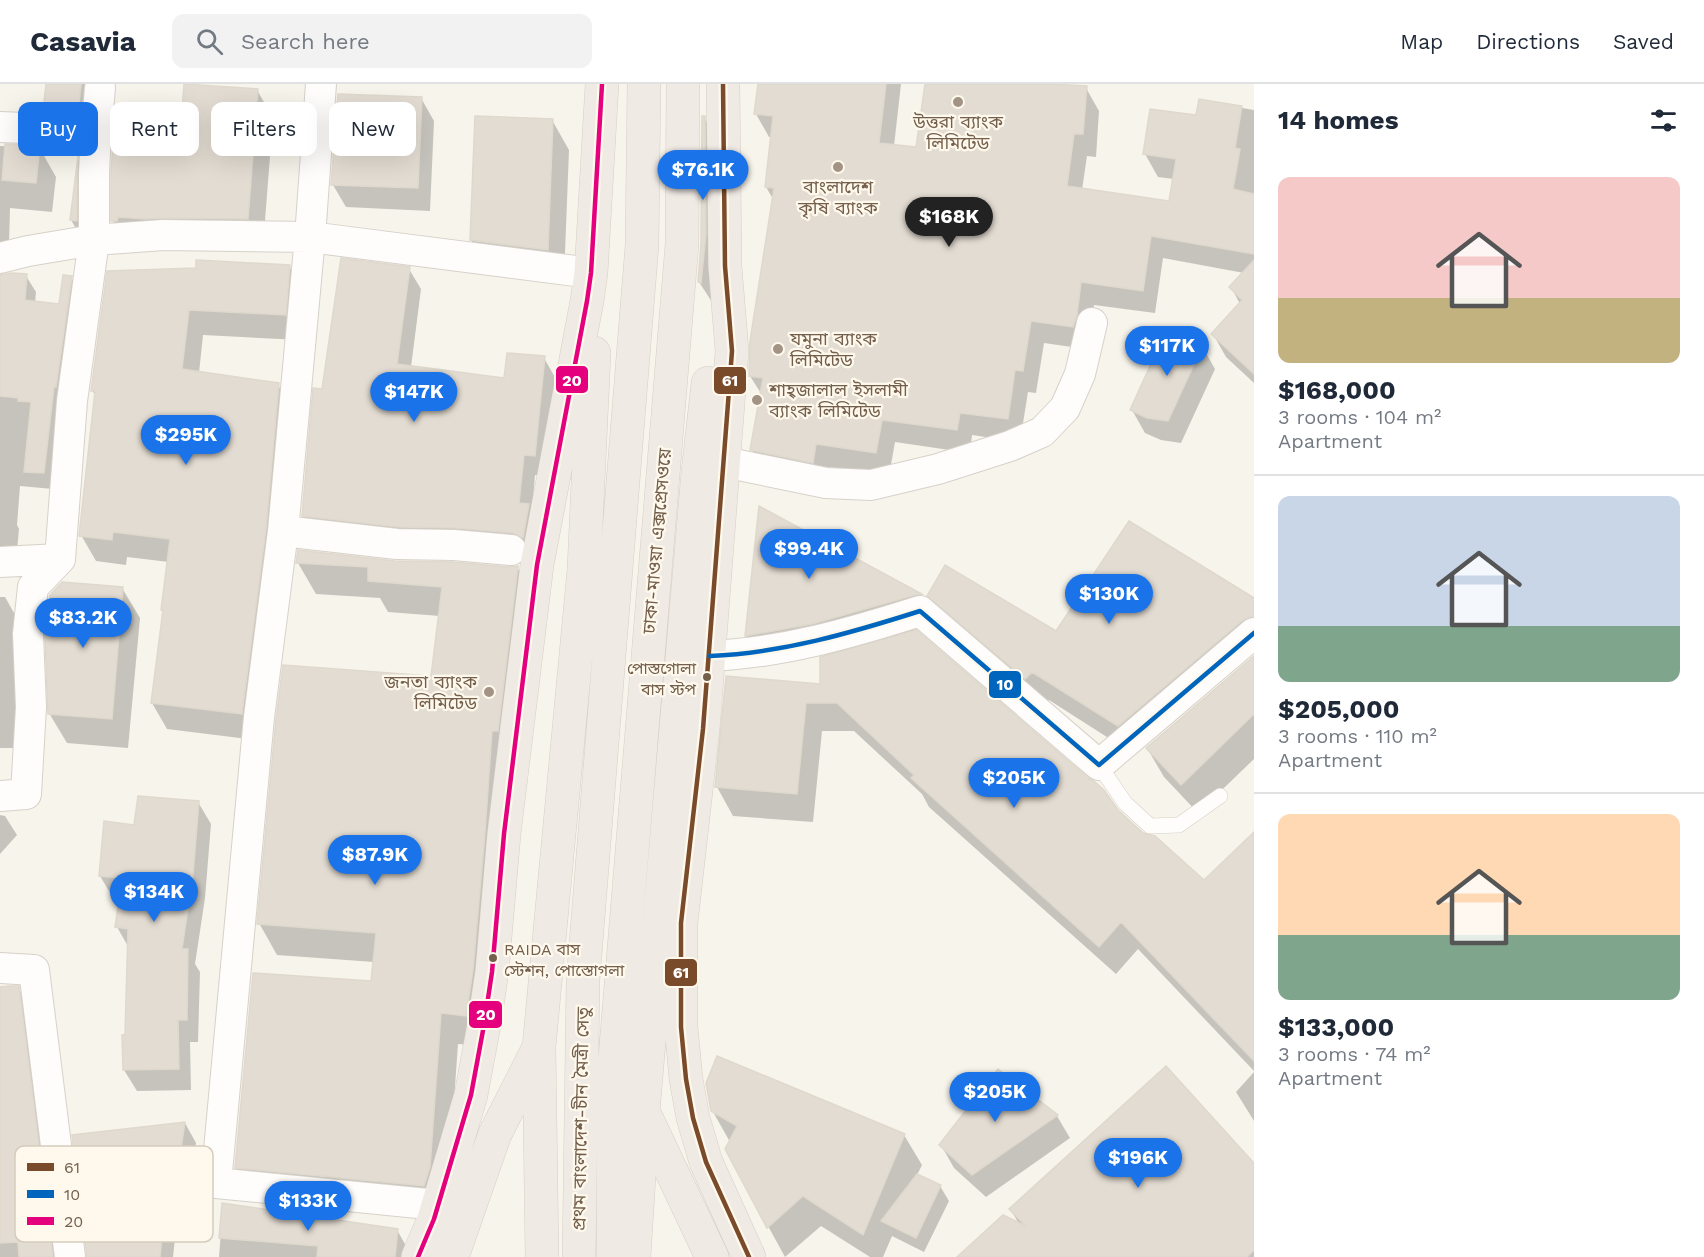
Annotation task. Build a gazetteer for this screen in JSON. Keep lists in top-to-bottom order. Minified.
{"streets":{"highway":["ঢাকা-মাওয়া এক্সপ্রেসওয়ে","প্রথম বাংলাদেশ-চীন মৈত্রী সেতু"]},"crossings":[["ঢাকা-মাওয়া এক্সপ্রেসওয়ে","প্রথম বাংলাদেশ-চীন মৈত্রী সেতু"]],"places":["উত্তরা ব্যাংক লিমিটেড","বাংলাদেশ কৃষি ব্যাংক","যমুনা ব্যাংক লিমিটেড","শাহ্জালাল ইসলামী ব্যাংক লিমিটেড","পোস্তগোলা বাস স্টপ","জনতা ব্যাংক লিমিটেড","RAIDA বাস স্টেশন, পোস্তোগলা"],"lines":["transit line 61","transit line 20","transit line 10"],"legend":["61","10","20"],"page":{"header":"Casavia","search":"Search here","nav":["Map","Directions","Saved"],"heading":"14 homes","chip":["Buy","Rent","Filters","New"],"price":["$76.1K","$168K","$117K","$147K","$295K","$99.4K","$130K","$83.2K","$205K","$87.9K","$134K","$205K","$196K","$133K"],"list":[{"name":"$168,000","note":"3 rooms · 104 m² · Apartment"},{"name":"$205,000","note":"3 rooms · 110 m² · Apartment"},{"name":"$133,000","note":"3 rooms · 74 m² · Apartment"}]}}
